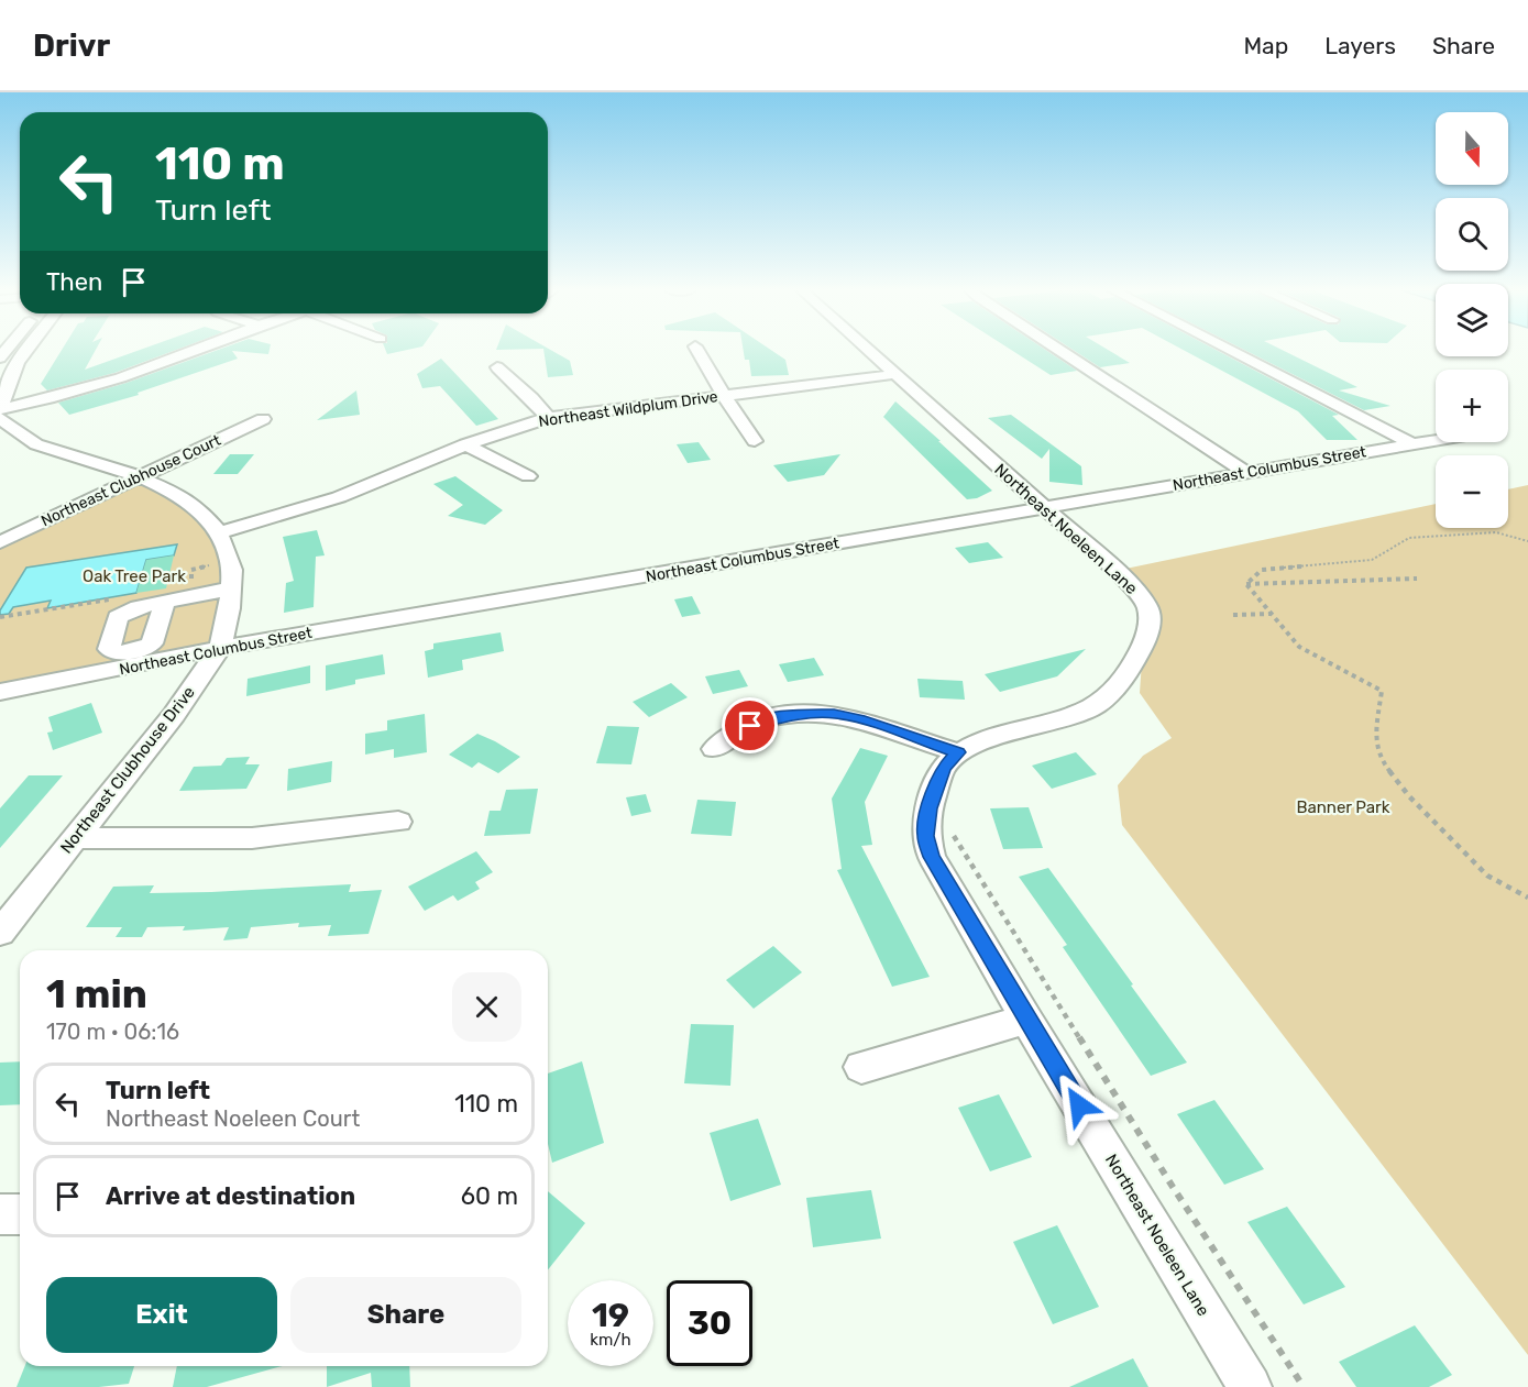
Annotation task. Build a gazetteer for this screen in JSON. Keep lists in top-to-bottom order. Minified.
{"streets":{"street":["Northeast Wildplum Drive","Northeast Columbus Street","Northeast Clubhouse Court","Northeast Noeleen Lane","Northeast Clubhouse Drive"]},"crossings":[["Northeast Wildplum Drive","Northeast Noeleen Lane"],["Northeast Wildplum Drive","Northeast Clubhouse Drive"],["Northeast Columbus Street","Northeast Noeleen Lane"],["Northeast Columbus Street","Northeast Clubhouse Drive"],["Northeast Clubhouse Court","Northeast Clubhouse Drive"]],"parks":["Oak Tree Park","Banner Park"],"north":"bottom","page":{"header":"Drivr","nav":["Map","Layers","Share"],"map_buttons":["+","−"],"turn":["110 m","Turn left"],"then":"Then","heading":["1 min","170 m · 06:16"],"list":[{"name":"Turn left","note":"Northeast Noeleen Court","value":"110 m"},{"name":"Arrive at destination","value":"60 m"}],"buttons":["Exit","Share"],"speed":"19 km/h","limit":"30"}}
